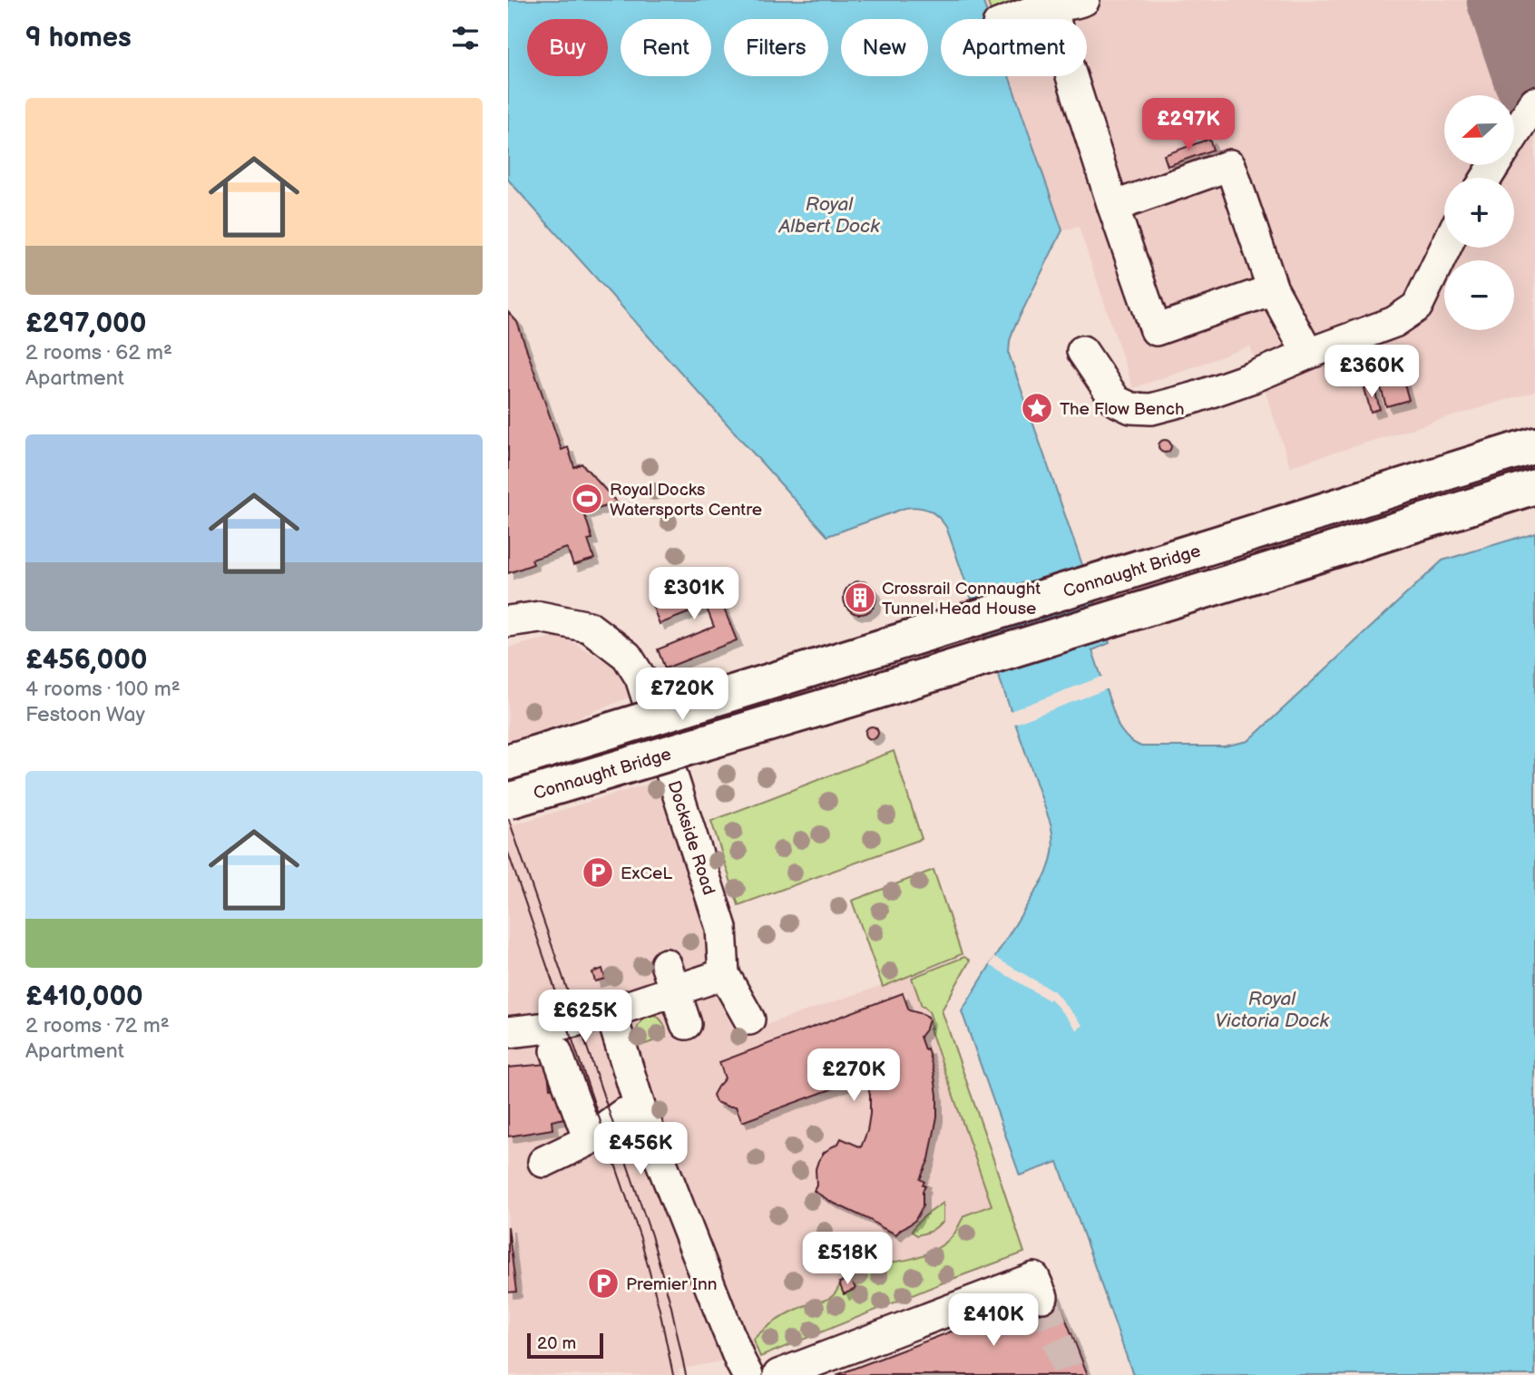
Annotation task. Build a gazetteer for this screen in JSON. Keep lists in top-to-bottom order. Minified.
{"streets":{"main road":["Connaught Bridge"],"street":["Dockside Road"]},"water":["Royal Albert Dock","Royal Victoria Dock"],"places":{"place":["The Flow Bench"],"sports":["Royal Docks Watersports Centre"],"building":["Crossrail Connaught Tunnel Head House"],"parking":["ExCeL","Premier Inn"]},"scale_bar":"20 m","north":"left","page":{"heading":"9 homes","chip":["Buy","Rent","Filters","New","Apartment"],"list":[{"name":"£297,000","note":"2 rooms · 62 m² · Apartment"},{"name":"£456,000","note":"4 rooms · 100 m² · Festoon Way"},{"name":"£410,000","note":"2 rooms · 72 m² · Apartment"}],"map_buttons":["+","−"],"price":["£297K","£360K","£301K","£720K","£625K","£270K","£456K","£518K","£410K"],"scale":"20 m"}}
